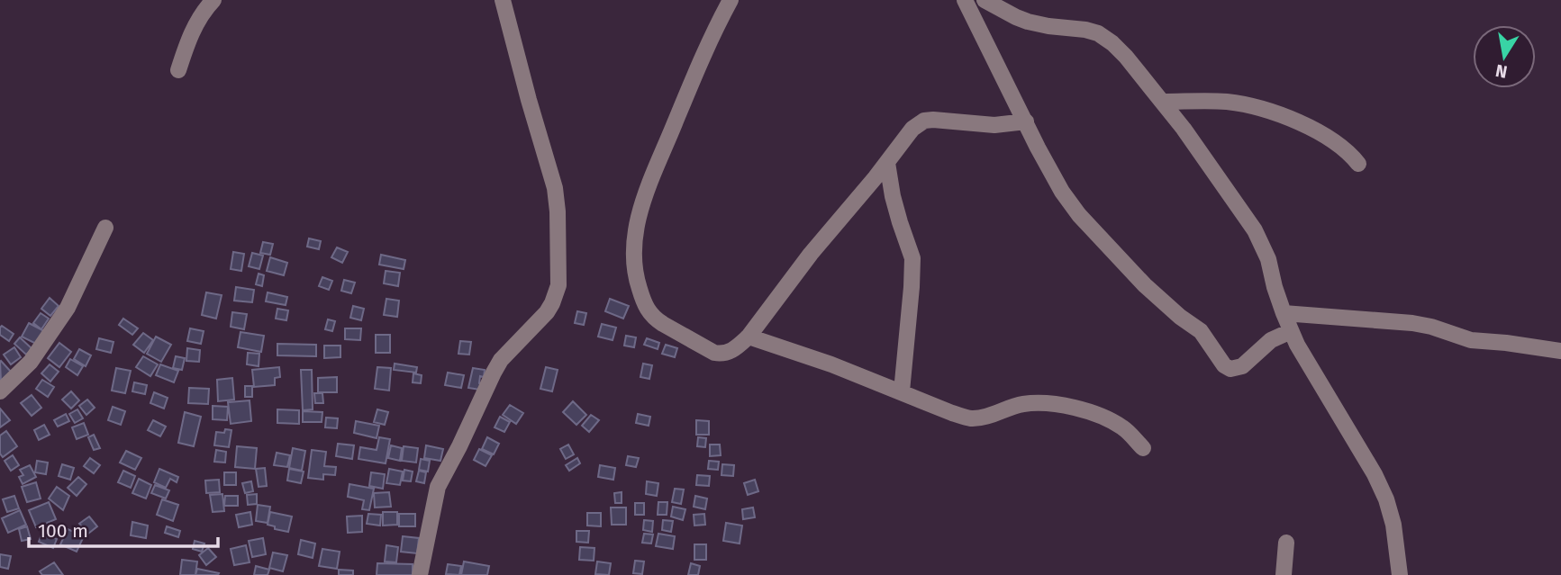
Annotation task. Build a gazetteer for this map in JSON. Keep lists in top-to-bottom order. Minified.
{"scale_bar":"100 m","north":"bottom"}
